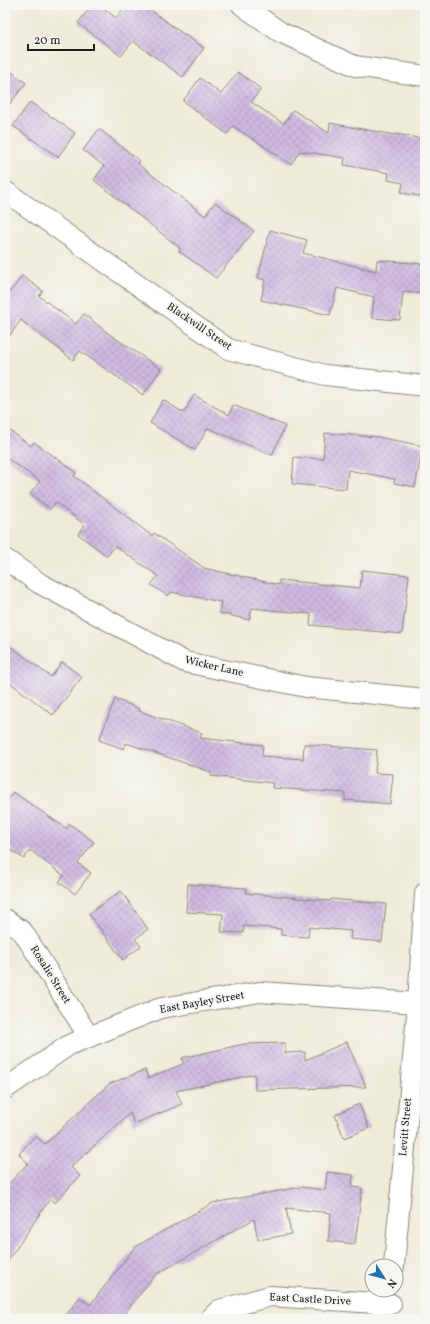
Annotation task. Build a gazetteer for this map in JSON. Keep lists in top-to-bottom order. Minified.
{"streets":{"street":["Blackwill Street","Wicker Lane","Rosalie Street","East Bayley Street","Levitt Street","East Castle Drive"]},"crossings":[["Rosalie Street","East Bayley Street"],["East Bayley Street","Levitt Street"]],"scale_bar":"20 m","north":"bottom right"}
